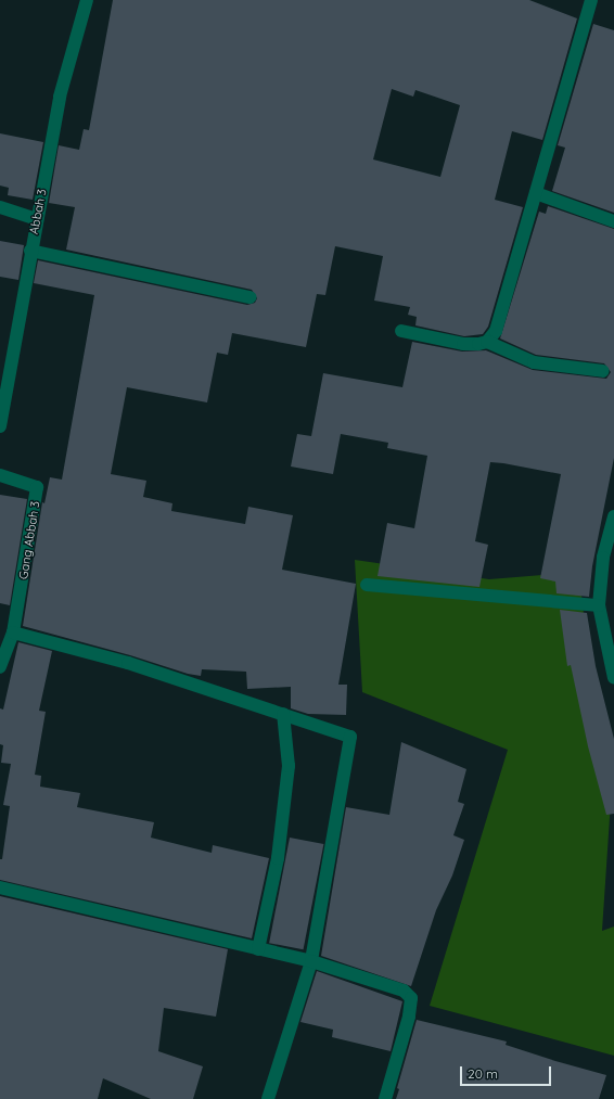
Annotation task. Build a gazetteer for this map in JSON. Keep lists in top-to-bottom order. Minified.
{"streets":{"street":["Abbah 3","Gang Abbah 3"]},"scale_bar":"20 m"}
